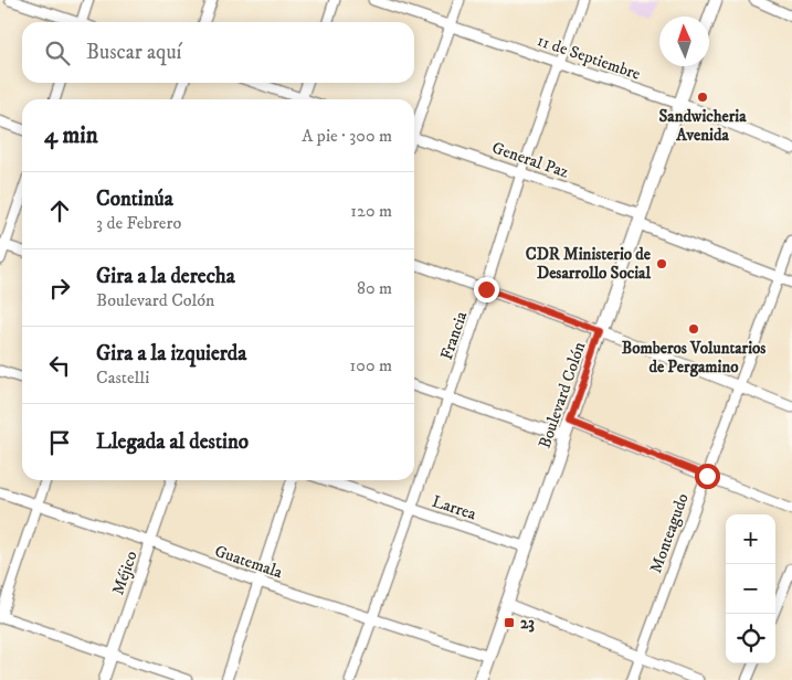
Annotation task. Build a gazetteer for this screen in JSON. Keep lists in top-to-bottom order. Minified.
{"streets":{"main road":["Boulevard Colón"],"street":["11 de Septiembre","General Paz","Francia","Larrea","Monteagudo","Guatemala","Méjico"]},"crossings":[["11 de Septiembre","Francia"],["11 de Septiembre","Boulevard Colón"],["General Paz","Francia"],["General Paz","Boulevard Colón"],["General Paz","Monteagudo"],["Francia","Larrea"],["Francia","Guatemala"],["Boulevard Colón","Larrea"],["Boulevard Colón","Guatemala"],["Guatemala","Méjico"]],"places":{"other":["Sandwicheria Avenida","CDR Ministerio de Desarrollo Social","Bomberos Voluntarios de Pergamino"],"transit":["23"]},"north":"top","page":{"search":"Buscar aquí","heading":["4 min","A pie · 300 m"],"list":[["Continúa","3 de Febrero","120 m"],["Gira a la derecha","Boulevard Colón","80 m"],["Gira a la izquierda","Castelli","100 m"],"Llegada al destino"],"map_buttons":["+","−"]}}
